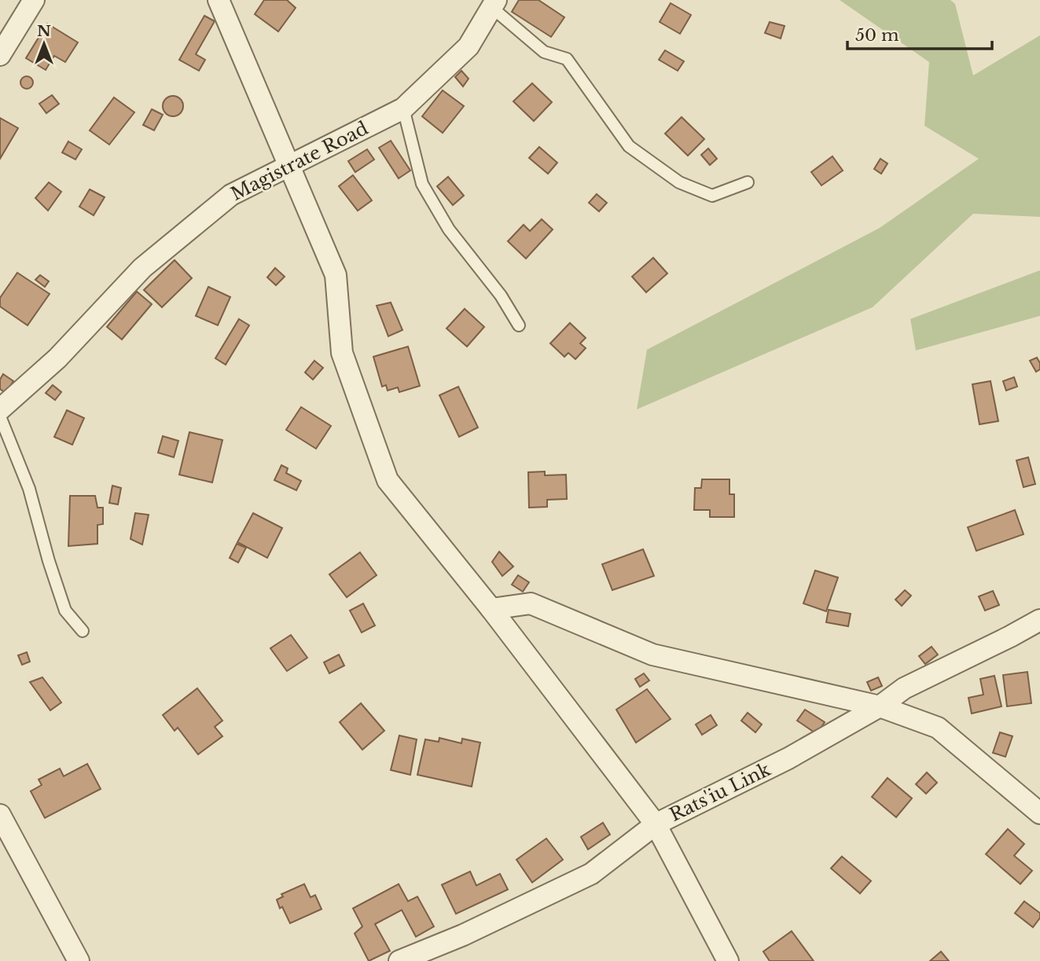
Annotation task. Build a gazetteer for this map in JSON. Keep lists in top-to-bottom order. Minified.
{"streets":{"street":["Magistrate Road","Rats'iu Link"]},"scale_bar":"50 m","north":"top"}
